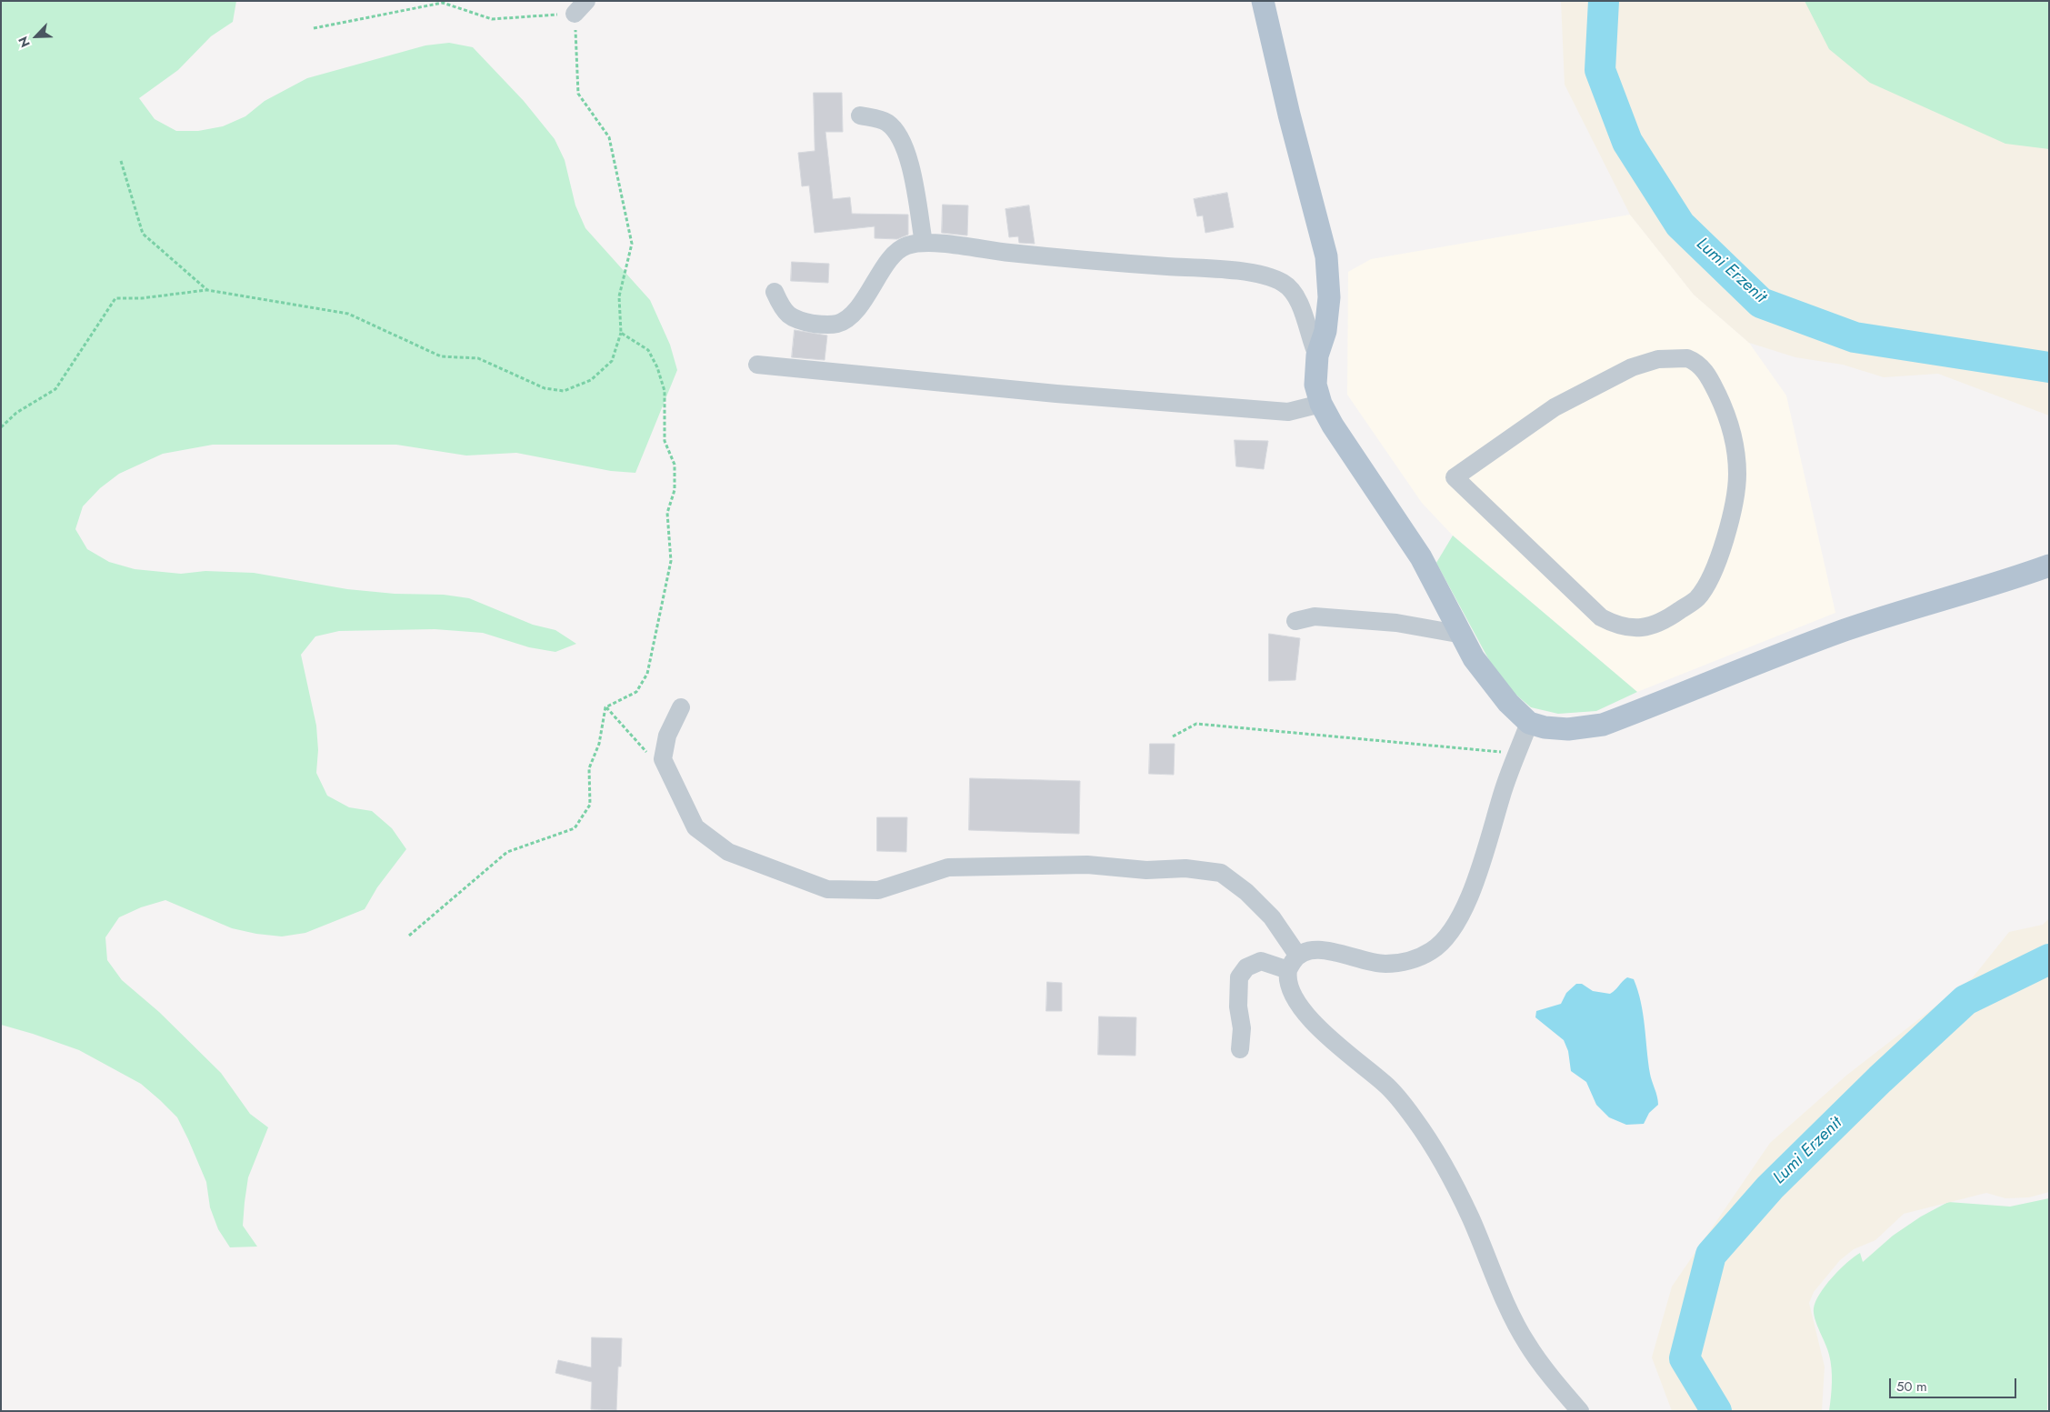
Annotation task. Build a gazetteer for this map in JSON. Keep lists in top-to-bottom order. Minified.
{"water":["Lumi Erzenit"],"scale_bar":"50 m","north":"bottom left"}
